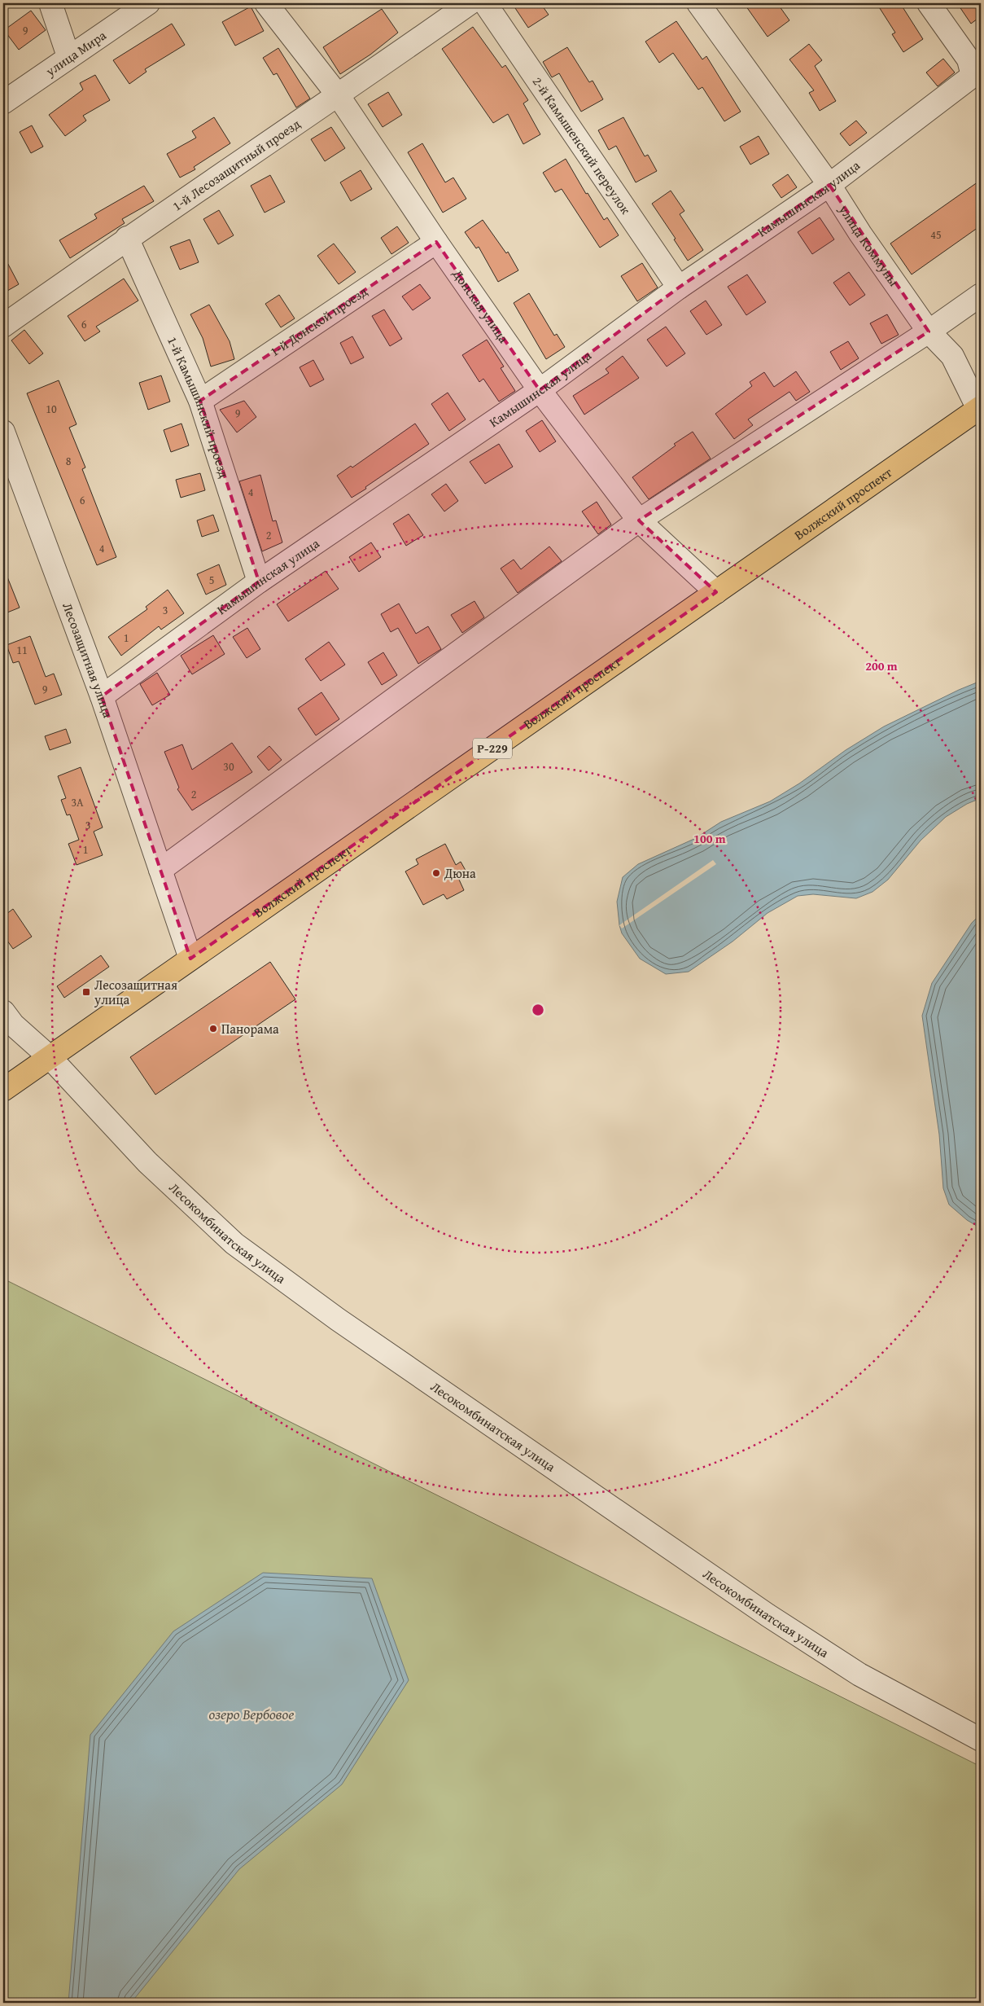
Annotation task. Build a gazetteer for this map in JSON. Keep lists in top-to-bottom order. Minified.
{"streets":{"main road":["Волжский проспект","Р-229"],"street":["улица Мира","2-й Камышенский переулок","1-й Лесозащитный проезд","Камышинская улица","улица Коммуны","Донская улица","1-й Донской проезд","1-й Камышинский проезд","Лесозащитная улица","Лесокомбинатская улица"]},"crossings":[["2-й Камышенский переулок","Камышинская улица"],["1-й Лесозащитный проезд","Донская улица"],["1-й Лесозащитный проезд","1-й Камышинский проезд"],["Камышинская улица","улица Коммуны"],["Камышинская улица","Донская улица"],["Камышинская улица","1-й Камышинский проезд"],["Камышинская улица","Лесозащитная улица"],["улица Коммуны","Волжский проспект"],["Донская улица","1-й Донской проезд"],["Донская улица","Волжский проспект"],["1-й Донской проезд","1-й Камышинский проезд"],["Волжский проспект","Лесозащитная улица"],["Волжский проспект","Лесокомбинатская улица"]],"water":["озеро Вербовое"],"places":{"other":["Дюна","Панорама"],"transit":["Лесозащитная улица"]},"house_numbers":["9","45","6","10","9","8","4","6","2","4","5","3","1","11","9","30","2","3А","3","1"],"rings":["200 m","100 m"]}
